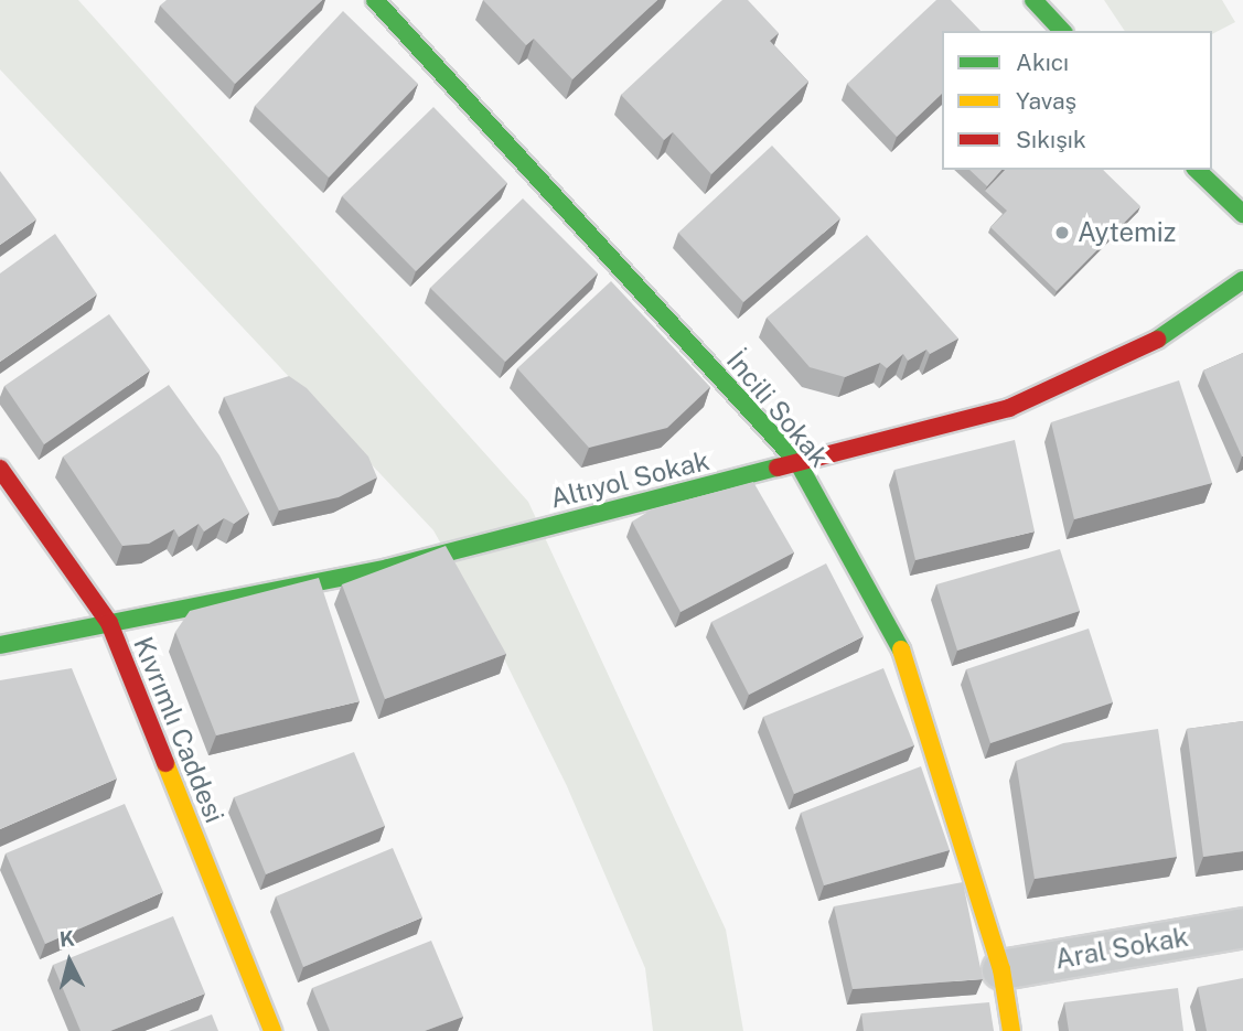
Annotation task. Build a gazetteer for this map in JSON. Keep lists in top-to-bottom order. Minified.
{"streets":{"street":["İncili Sokak","Altıyol Sokak","Kıvrımlı Caddesi","Aral Sokak"]},"crossings":[["İncili Sokak","Altıyol Sokak"],["İncili Sokak","Aral Sokak"],["Altıyol Sokak","Kıvrımlı Caddesi"]],"places":["Aytemiz"],"legend":["Akıcı","Yavaş","Sıkışık"],"north":"top"}
